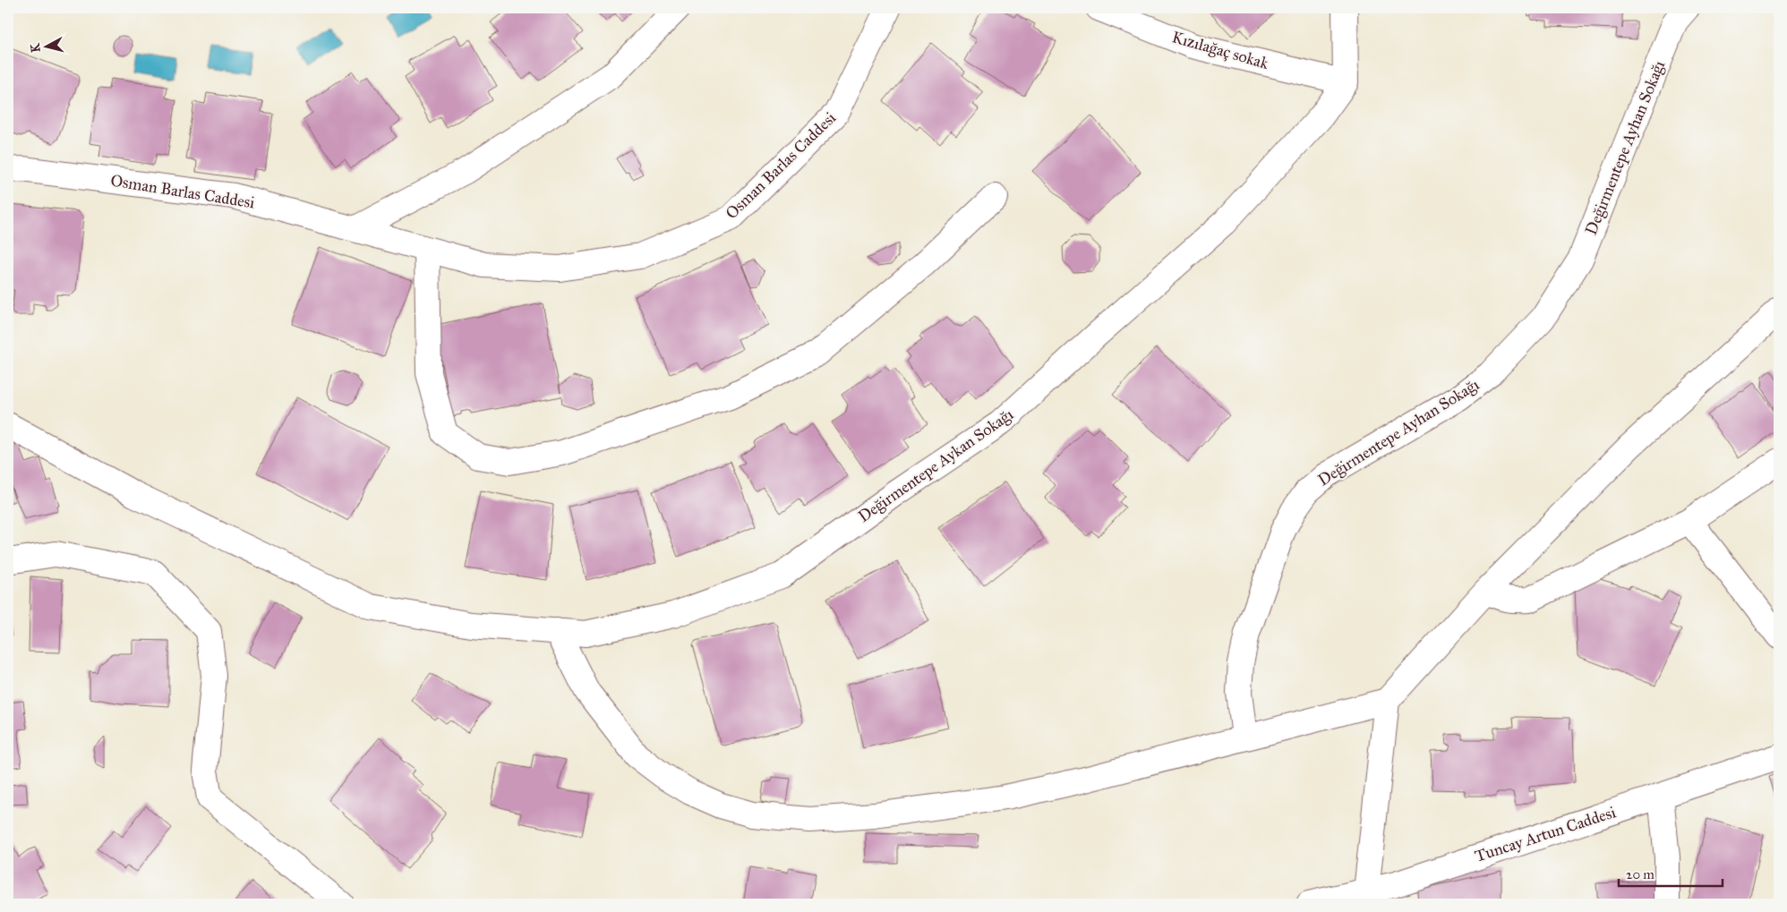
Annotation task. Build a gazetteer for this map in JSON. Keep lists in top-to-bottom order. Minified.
{"streets":{"street":["Kızılağaç sokak","Değirmentepe Ayhan Sokağı","Osman Barlas Caddesi","Değirmentepe Aykan Sokağı","Tuncay Artun Caddesi"]},"crossings":[["Kızılağaç sokak","Değirmentepe Aykan Sokağı"]],"scale_bar":"20 m","north":"left"}
